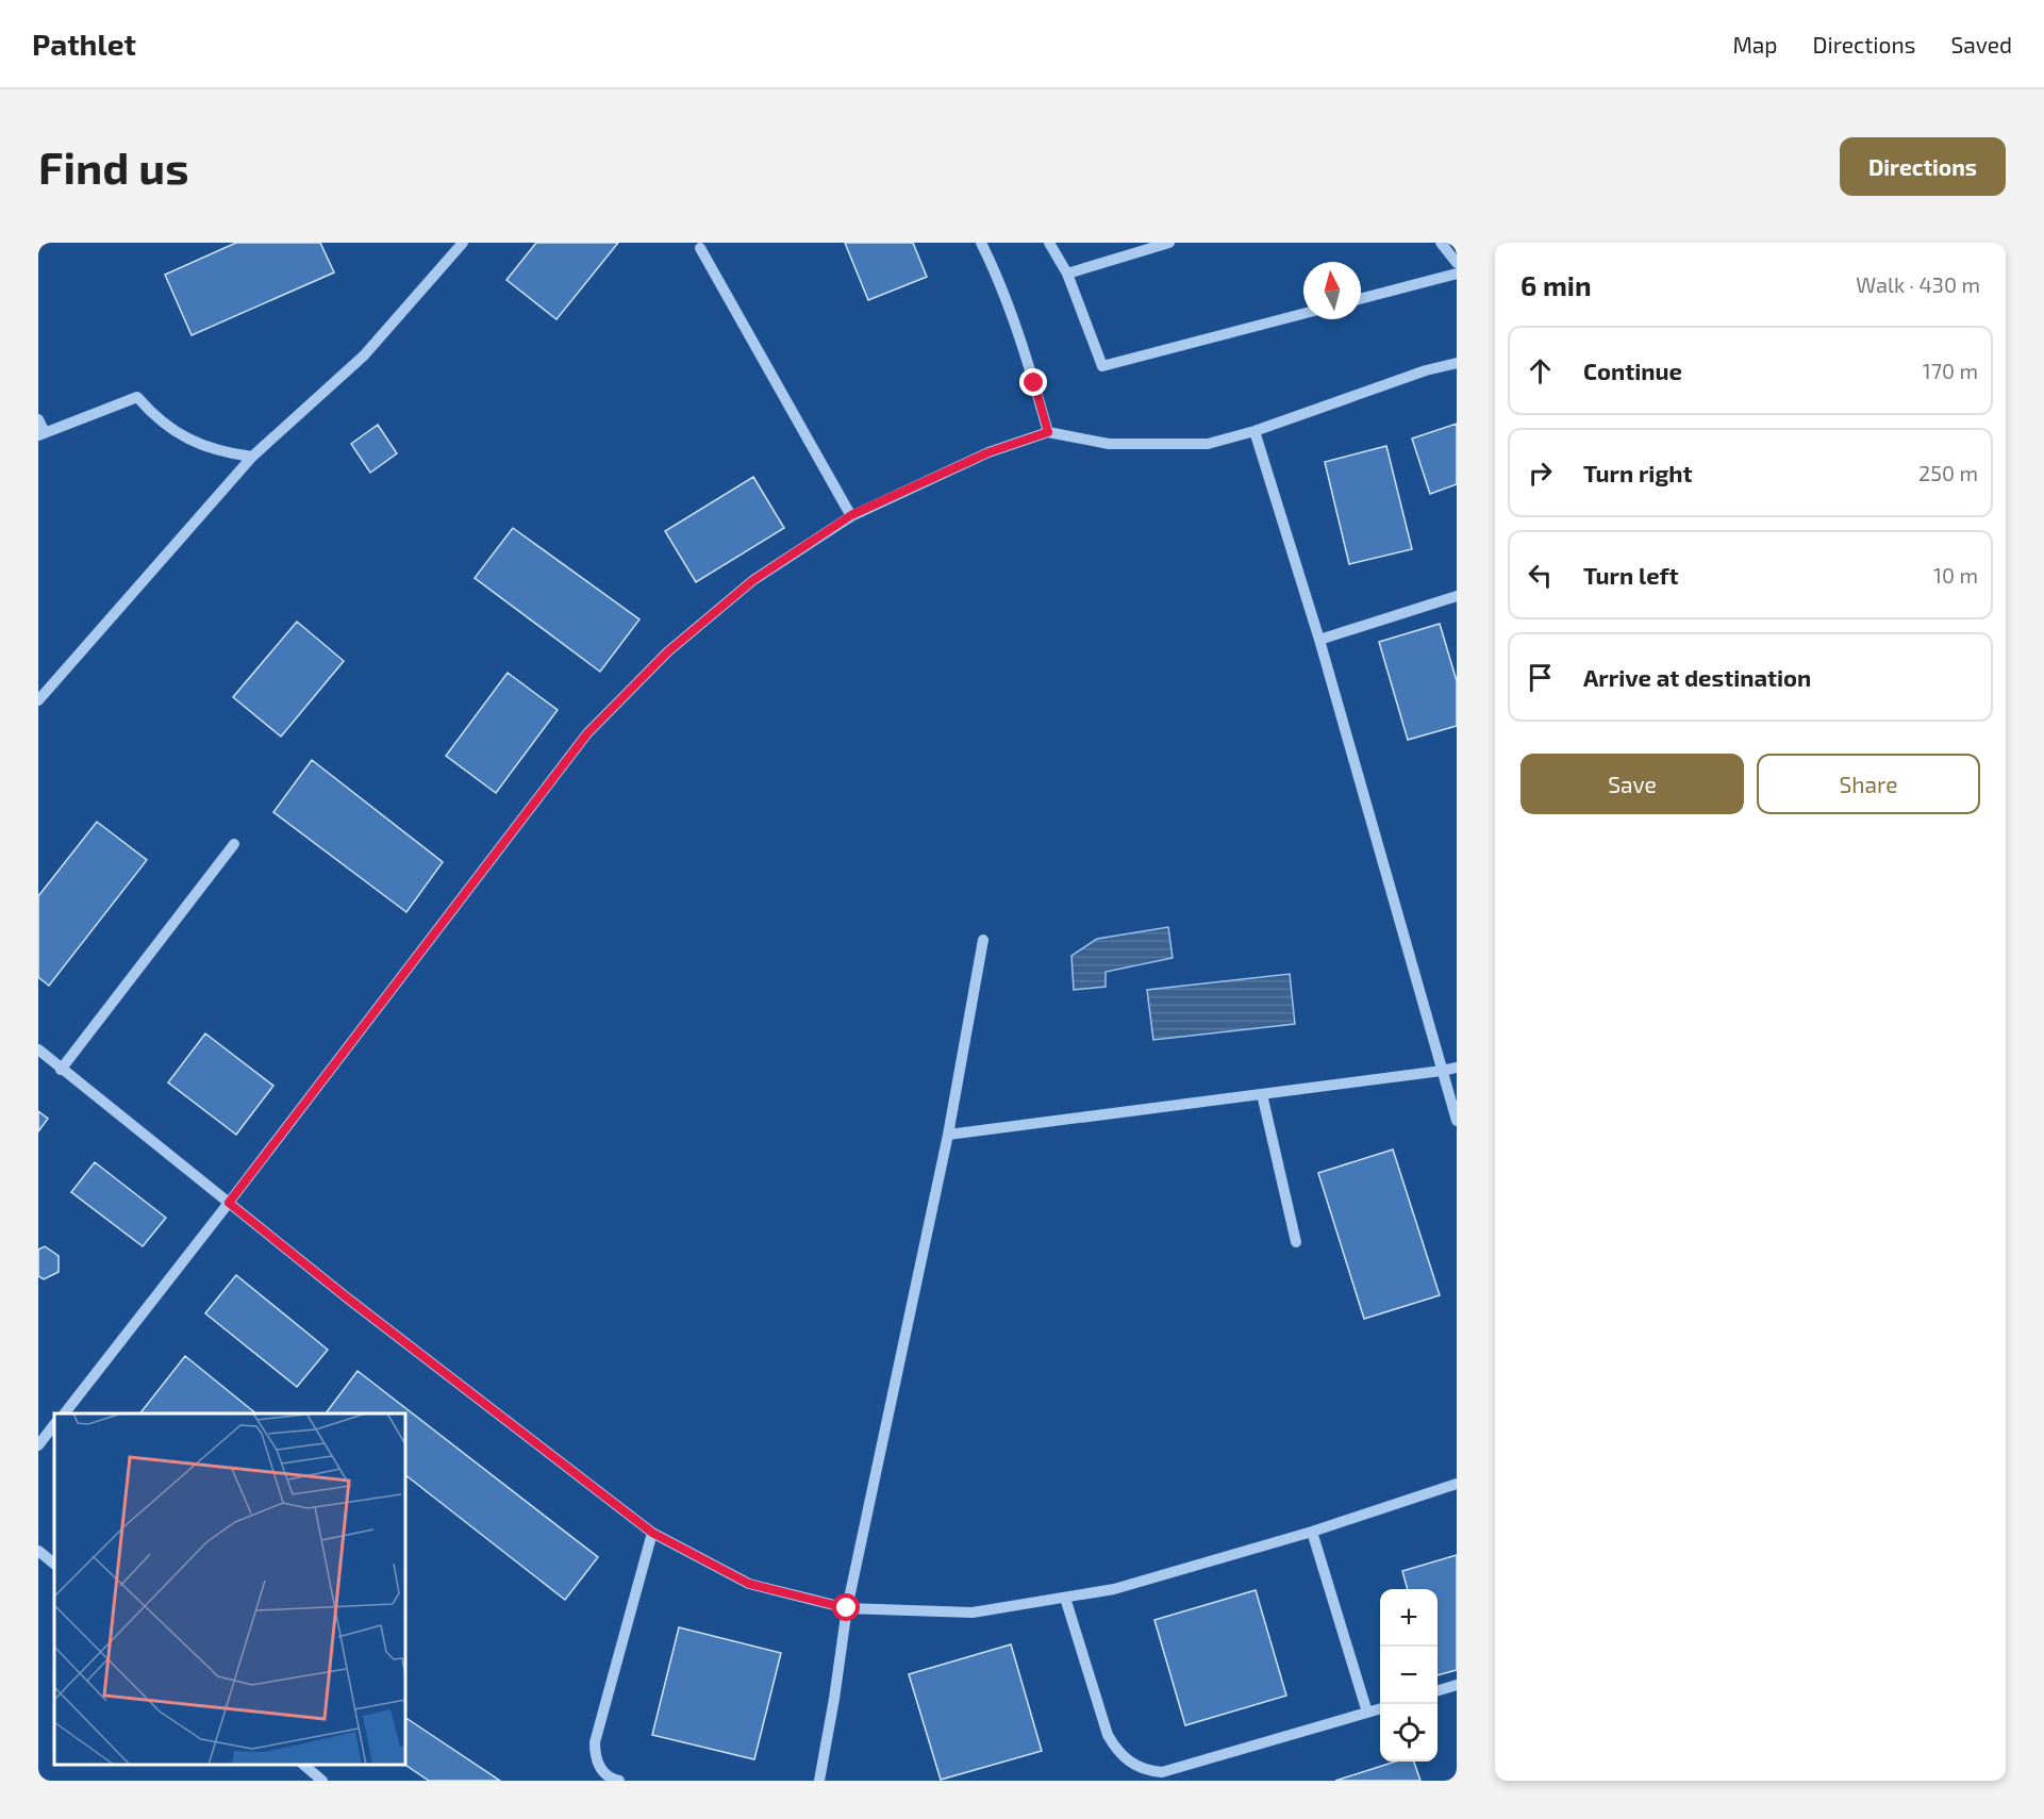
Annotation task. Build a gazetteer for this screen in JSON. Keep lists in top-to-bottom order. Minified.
{"north":"top","page":{"header":"Pathlet","nav":["Map","Directions","Saved"],"buttons":["Directions",["Save","Share"]],"title":"Find us","heading":["6 min","Walk · 430 m"],"list":[["Continue","170 m"],["Turn right","250 m"],["Turn left","10 m"],"Arrive at destination"],"map_buttons":["+","−"]}}
